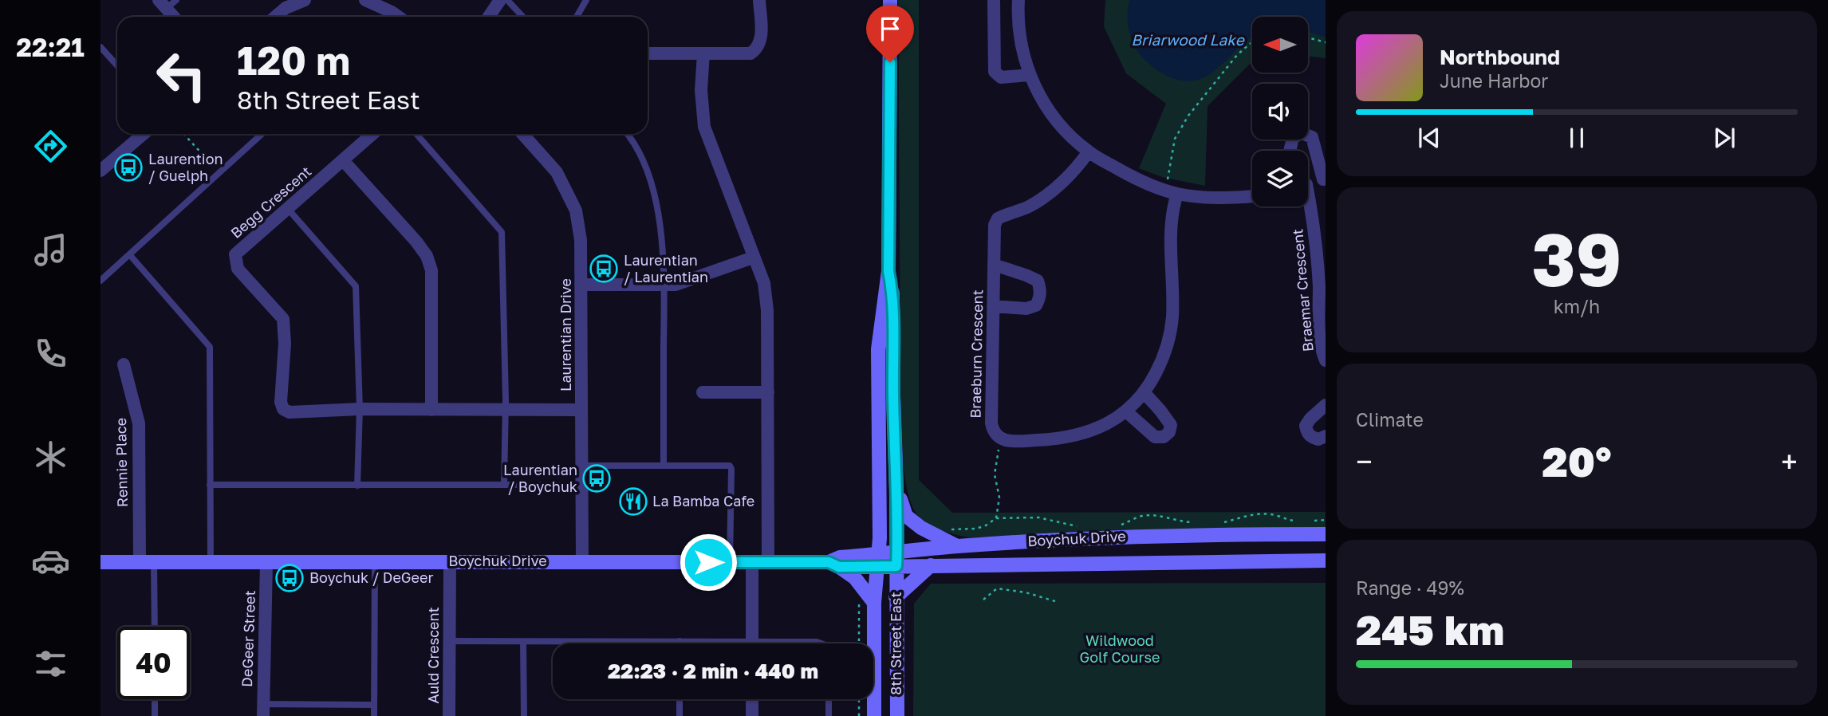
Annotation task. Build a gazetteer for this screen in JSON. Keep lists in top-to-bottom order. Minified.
{"streets":{"main road":["Boychuk Drive","8th Street East"],"street":["Begg Crescent","Braemar Crescent","Laurentian Drive","Braeburn Crescent","Rennie Place","DeGeer Street","Auld Crescent"]},"crossings":[["Begg Crescent","Laurentian Drive"],["Laurentian Drive","Boychuk Drive"],["Rennie Place","Boychuk Drive"],["Boychuk Drive","DeGeer Street"],["Boychuk Drive","8th Street East"],["Boychuk Drive","Auld Crescent"]],"water":["Briarwood Lake"],"parks":["Wildwood Golf Course"],"places":{"bus stop":["Laurention / Guelph","Laurentian / Laurentian","Laurentian / Boychuk","Boychuk / DeGeer"],"restaurant":["La Bamba Cafe"]},"north":"left","page":{"tabs":"22:21","turn":["120 m","8th Street East"],"song":["Northbound","June Harbor"],"tile":[["39","km/h"],"Climate",["Range · 49%","245 km"]],"heat":["−","20°","+"],"limit":"40","trip":"22:23 · 2 min · 440 m"}}
